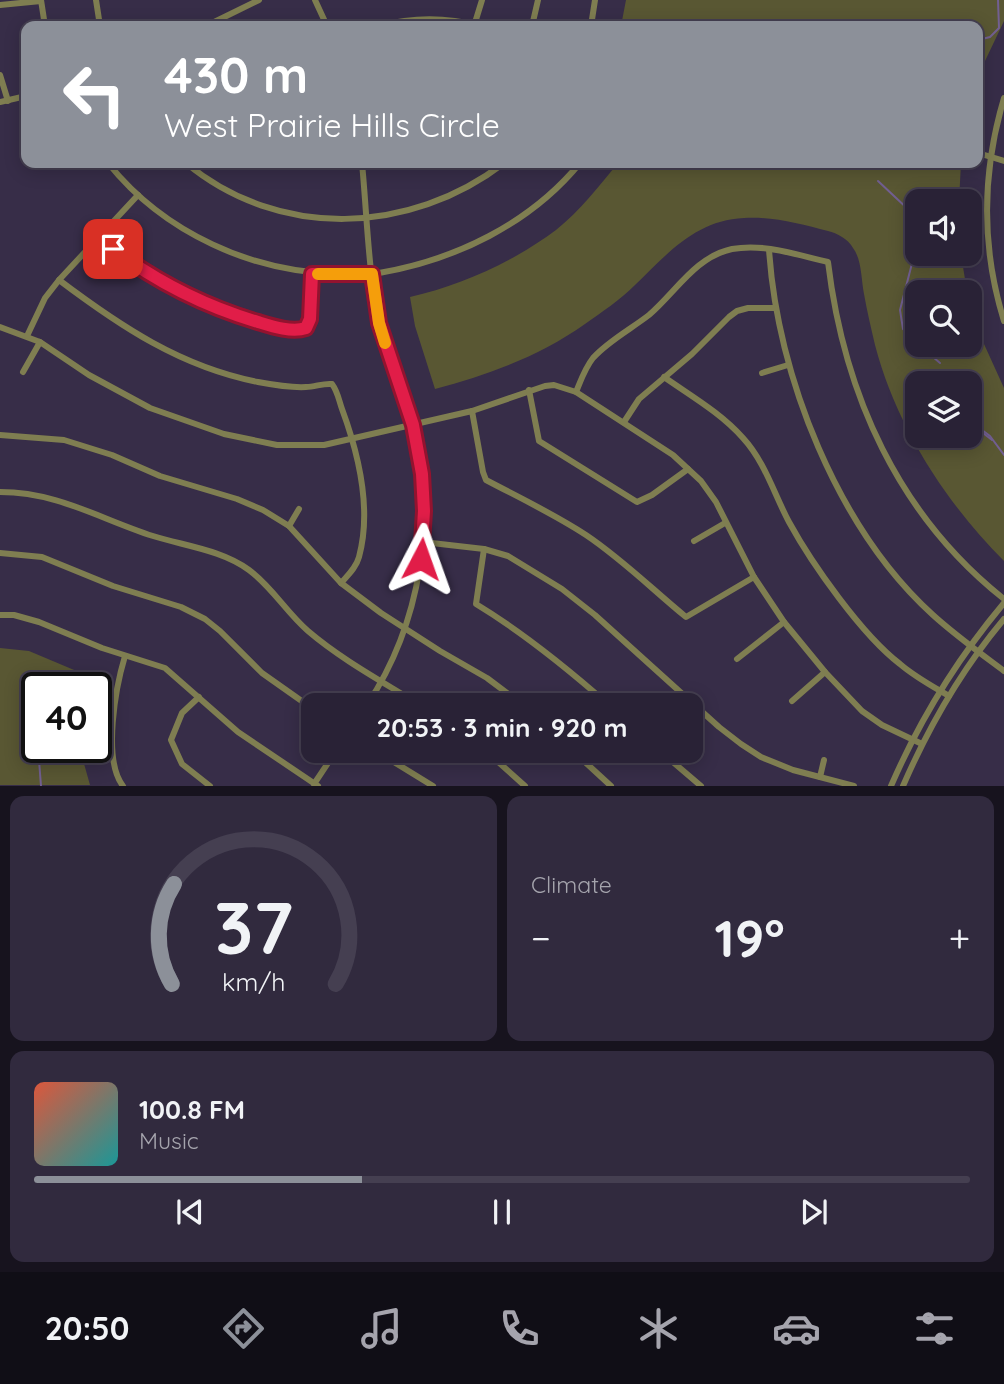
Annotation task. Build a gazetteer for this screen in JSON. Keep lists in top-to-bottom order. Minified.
{"page":{"turn":["430 m","West Prairie Hills Circle"],"limit":"40","trip":"20:53 · 3 min · 920 m","tile":"Climate","heat":["−","19°","+"],"song":["100.8 FM","Music"],"tabs":"20:50","gauge":["37","km/h"]}}
